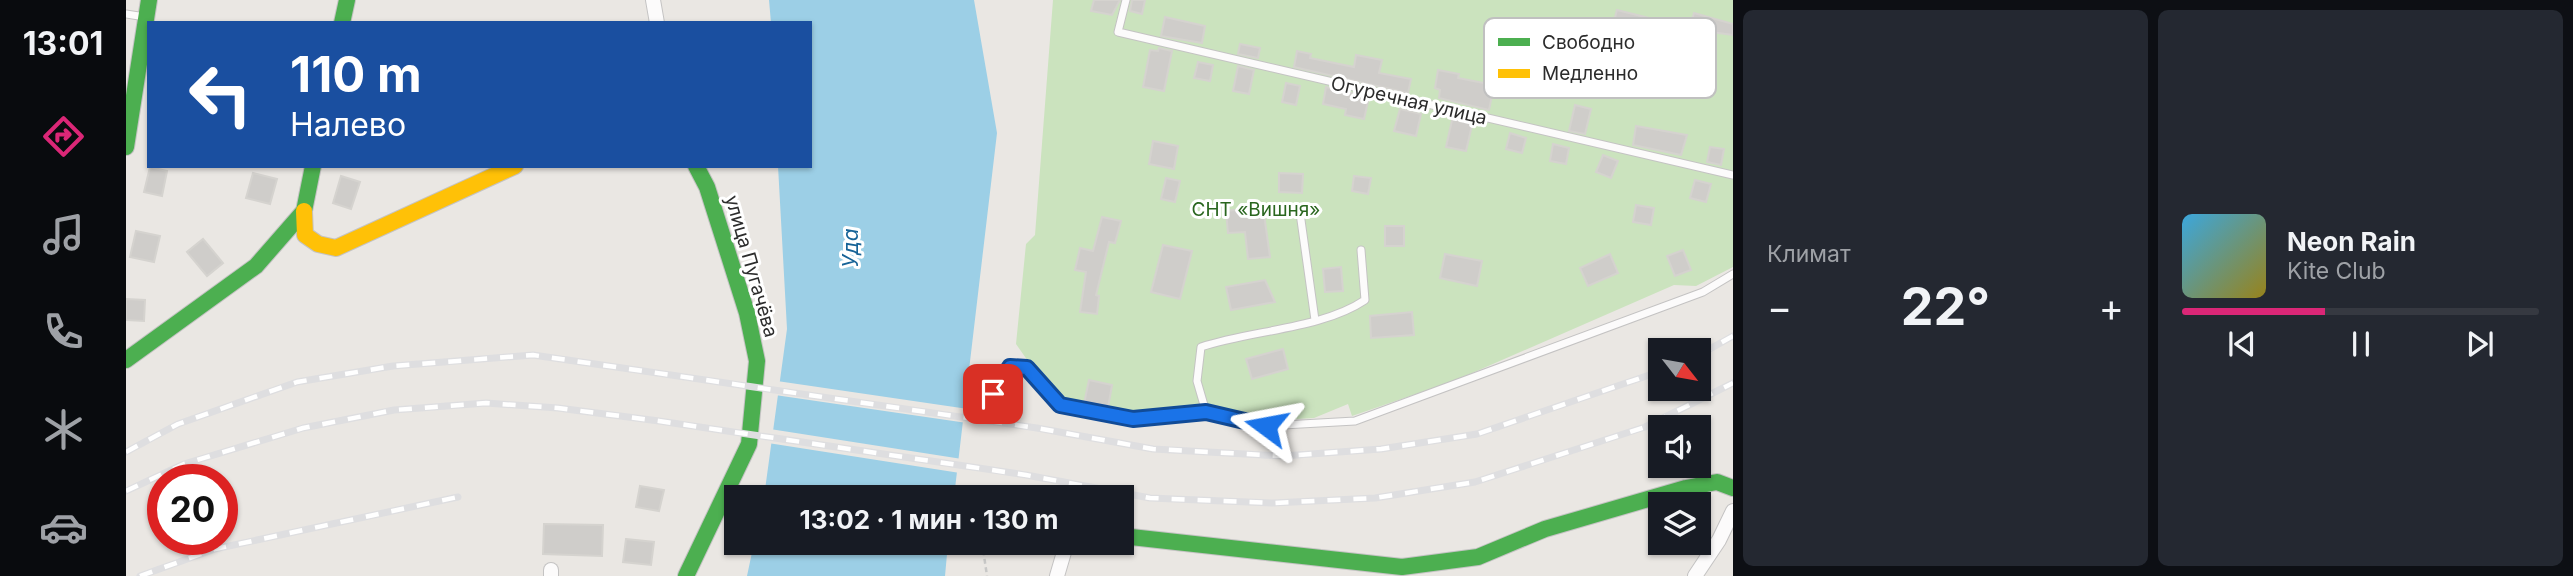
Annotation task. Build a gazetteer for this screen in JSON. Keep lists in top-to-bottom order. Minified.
{"streets":{"street":["улица Пугачёва"],"lane":["Огуречная улица"]},"water":["Уда"],"parks":["СНТ «Вишня»"],"legend":["Свободно","Медленно"],"north":"bottom right","page":{"tabs":"13:01","tile":"Климат","turn":["110 m","Налево"],"song":["Neon Rain","Kite Club"],"heat":["−","22°","+"],"limit":"20","trip":"13:02 · 1 мин · 130 m"}}
